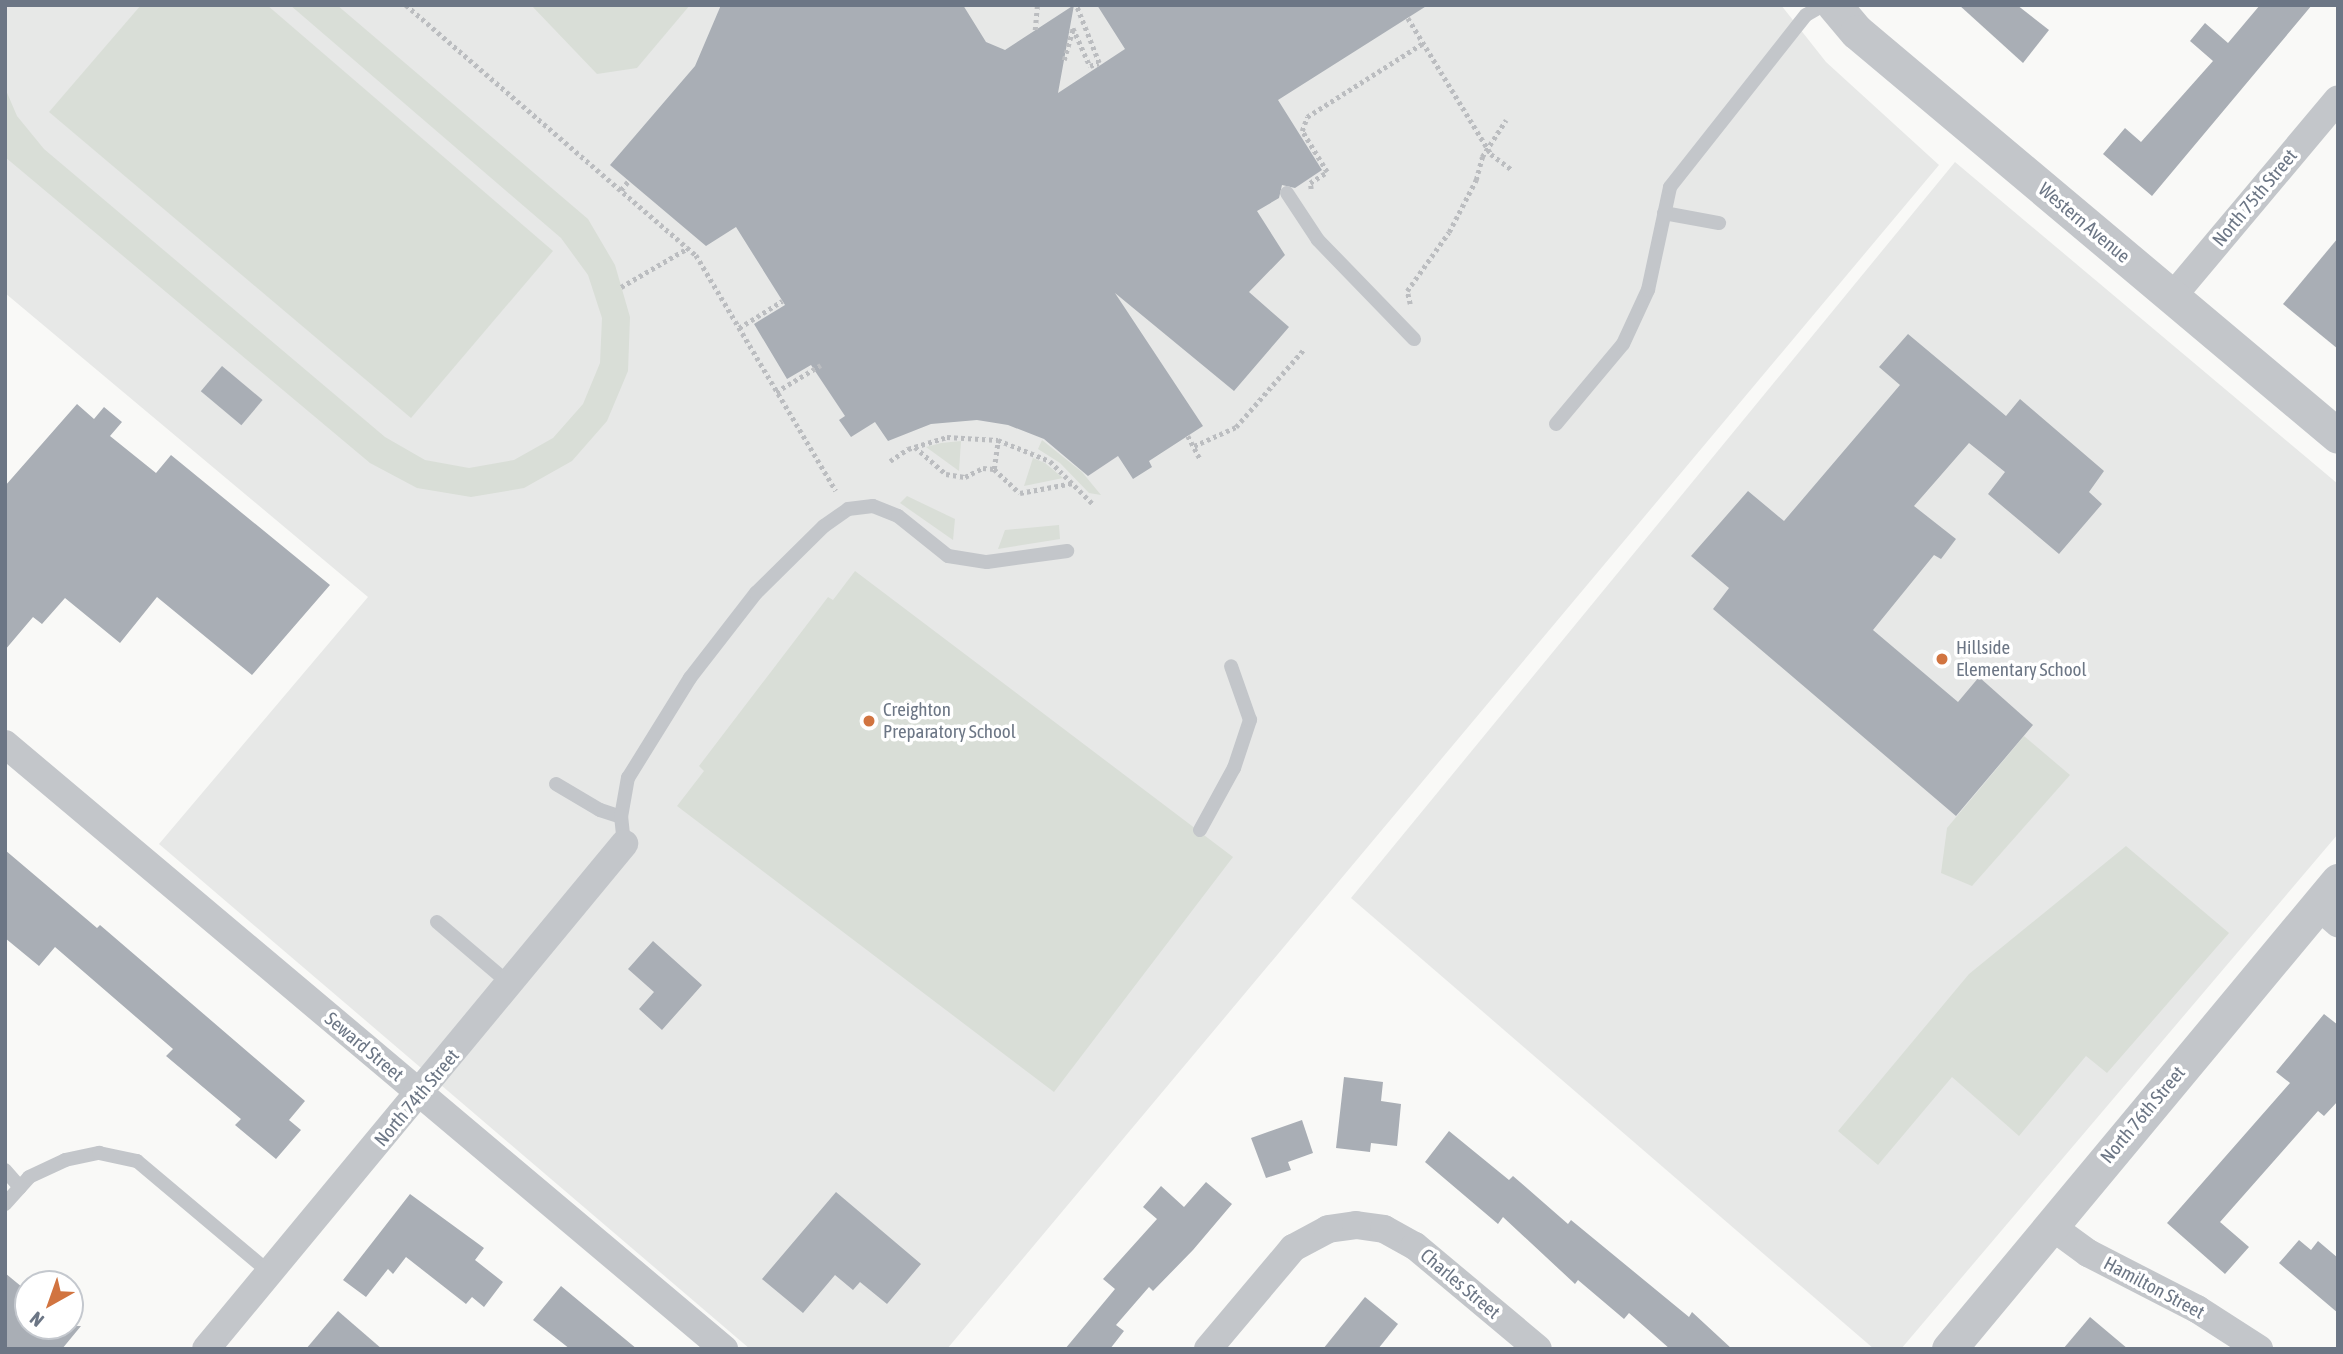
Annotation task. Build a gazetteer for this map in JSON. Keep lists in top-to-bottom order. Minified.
{"streets":{"street":["North 75th Street","Western Avenue","Seward Street","North 74th Street","North 76th Street","Charles Street","Hamilton Street"]},"crossings":[["North 75th Street","Western Avenue"],["Seward Street","North 74th Street"],["North 76th Street","Hamilton Street"]],"places":["Hillside Elementary School","Creighton Preparatory School"],"north":"bottom left"}
